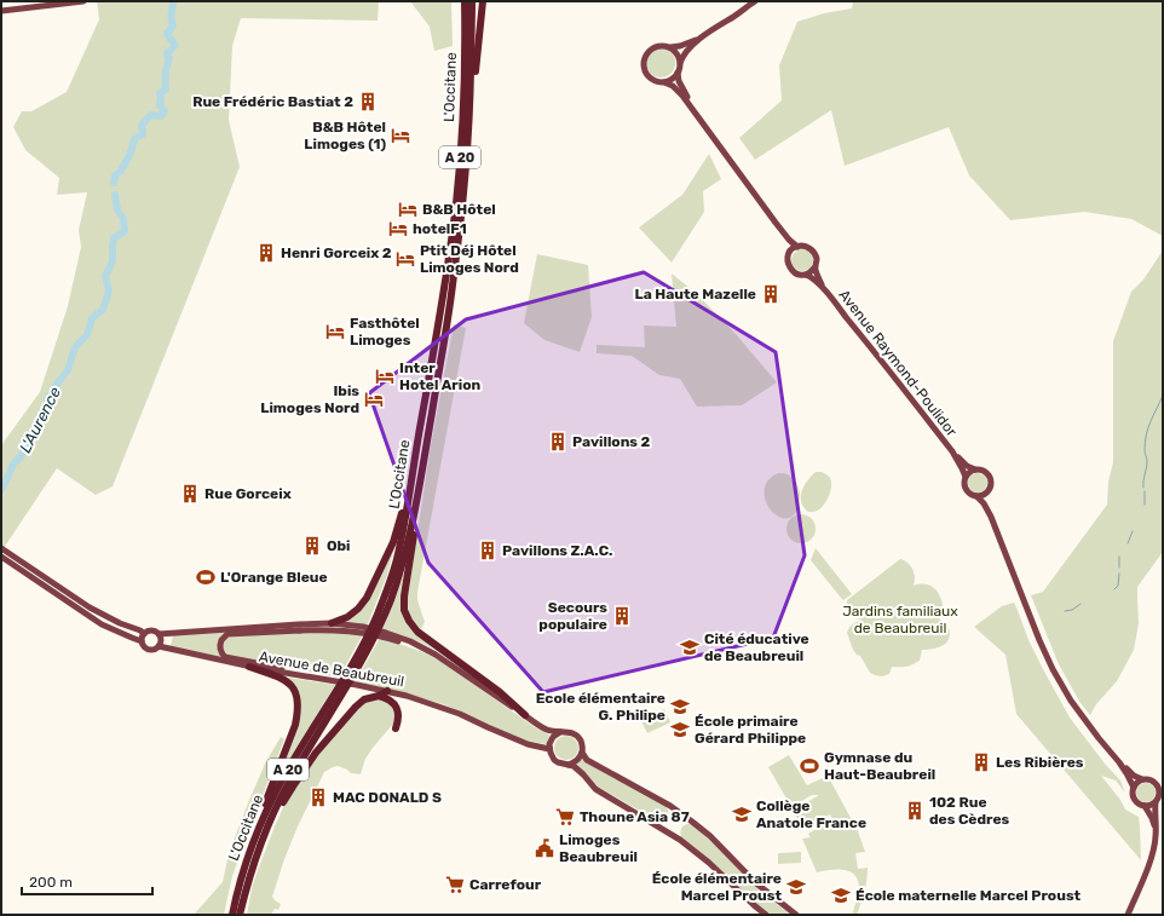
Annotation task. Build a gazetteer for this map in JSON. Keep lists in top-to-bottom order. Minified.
{"streets":{"highway":["L'Occitane","A 20"],"main road":["Avenue Raymond-Poulidor","Avenue de Beaubreuil"]},"water":["L'Aurence"],"parks":["Jardins familiaux de Beaubreuil"],"places":{"building":["Rue Frédéric Bastiat 2","Henri Gorceix 2","La Haute Mazelle","Pavillons 2","Rue Gorceix","Obi","Pavillons Z.A.C.","Secours populaire","Les Ribières","MAC DONALD S","102 Rue des Cèdres"],"hotel":["B&B Hôtel Limoges (1)","B&B Hôtel","hotelF1","Ptit Déj Hôtel Limoges Nord","Fasthôtel Limoges","Inter Hotel Arion","Ibis Limoges Nord"],"sports":["L'Orange Bleue","Gymnase du Haut-Beaubreil"],"school or university":["Cité éducative de Beaubreuil","Ecole élémentaire G. Philipe","École primaire Gérard Philippe","Collège Anatole France","École élémentaire Marcel Proust","École maternelle Marcel Proust"],"supermarket":["Thoune Asia 87","Carrefour"],"public building":["Limoges Beaubreuil"]},"scale_bar":"200 m"}
